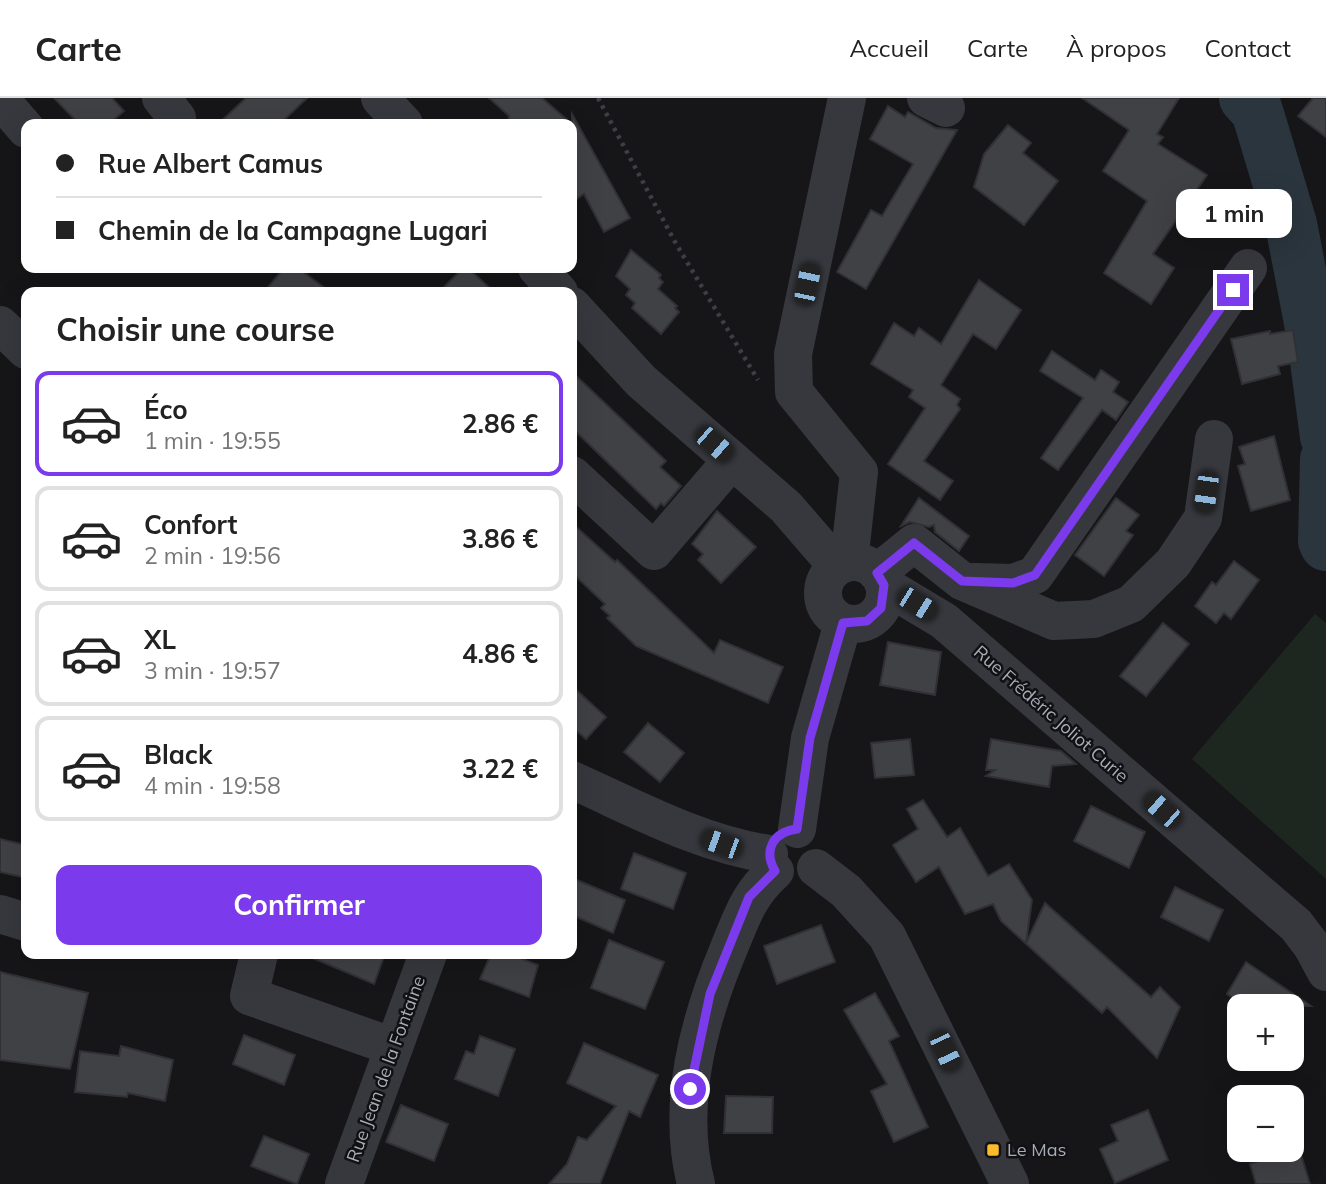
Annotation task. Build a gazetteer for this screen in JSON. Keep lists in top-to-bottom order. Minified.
{"streets":{"street":["Rue Frédéric Joliot Curie","Rue Jean de la Fontaine"]},"places":{"transit":["Le Mas"]},"page":{"header":"Carte","nav":["Accueil","Carte","À propos","Contact"],"banner":["Rue Albert Camus","Chemin de la Campagne Lugari"],"bubble":"1 min","heading":"Choisir une course","list":[{"name":"Éco","note":"1 min · 19:55","value":"2.86 €"},{"name":"Confort","note":"2 min · 19:56","value":"3.86 €"},{"name":"XL","note":"3 min · 19:57","value":"4.86 €"},{"name":"Black","note":"4 min · 19:58","value":"3.22 €"}],"buttons":"Confirmer","map_buttons":["+","−"]}}
